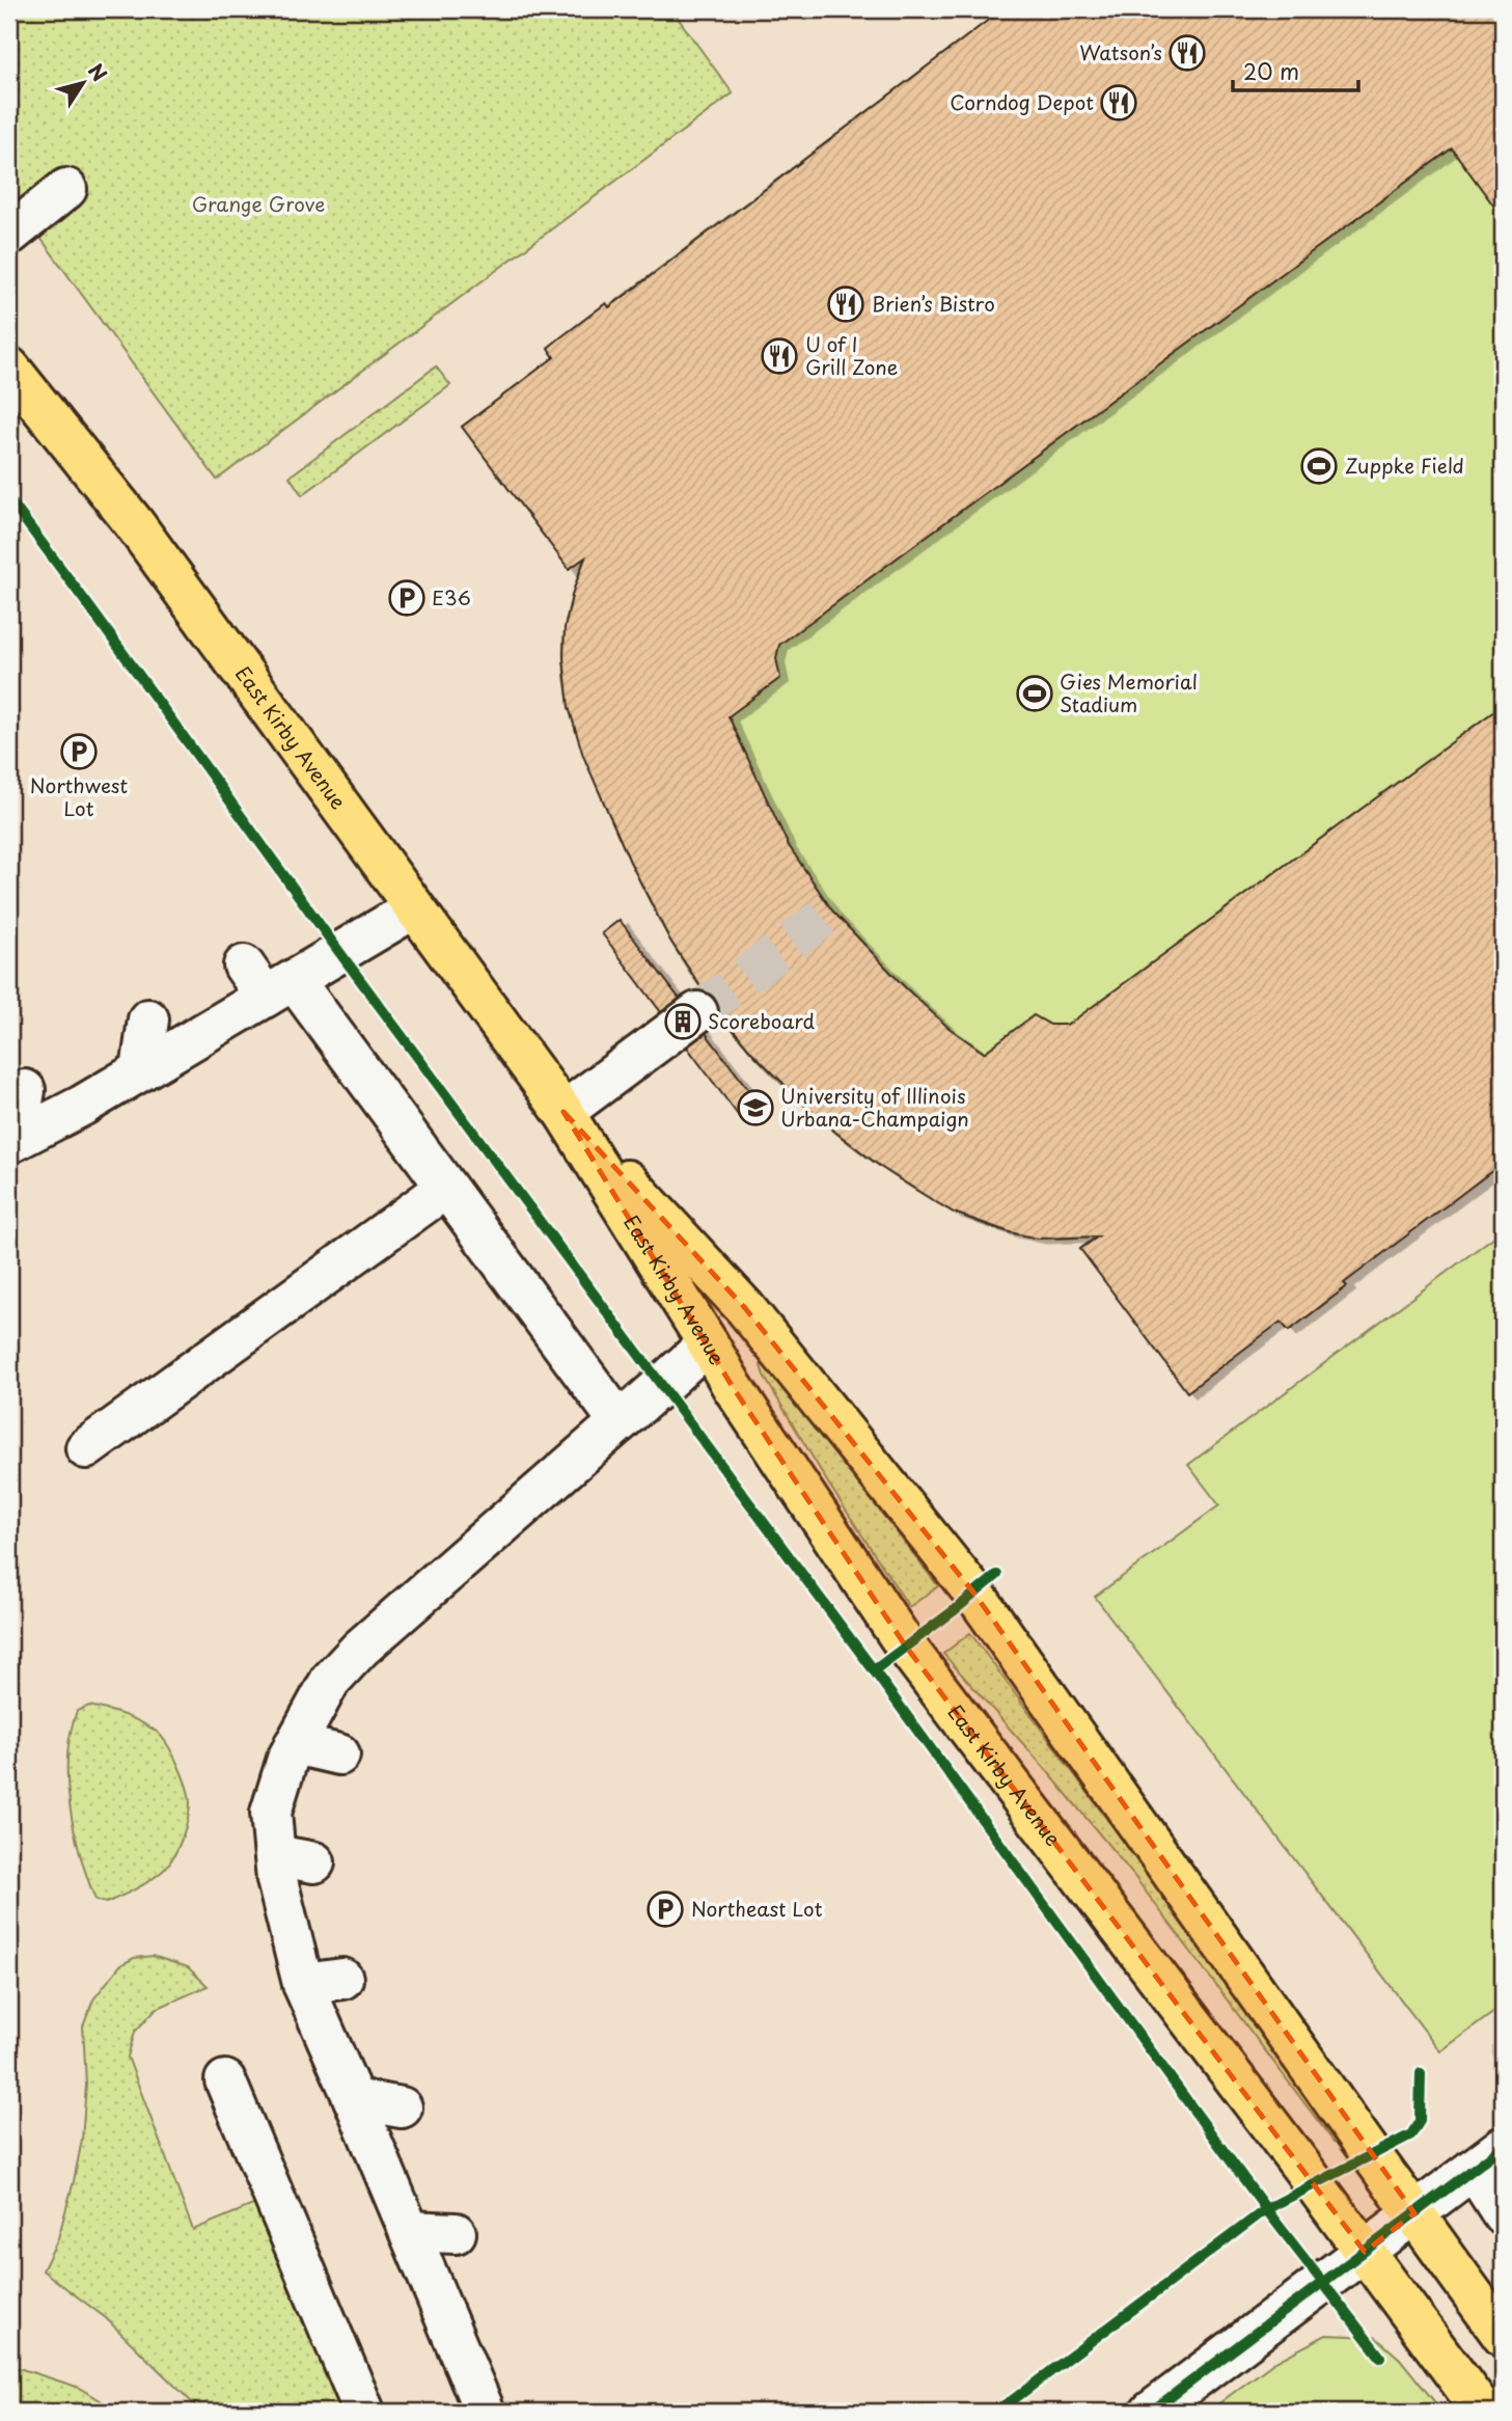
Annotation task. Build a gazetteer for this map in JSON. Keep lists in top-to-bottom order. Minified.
{"streets":{"main road":["East Kirby Avenue"]},"parks":["Grange Grove"],"places":{"restaurant":["Watson’s","Corndog Depot","Brien’s Bistro","U of I Grill Zone"],"sports":["Zuppke Field","Gies Memorial Stadium"],"parking":["E36","Northwest Lot","Northeast Lot"],"building":["Scoreboard"],"school or university":["University of Illinois Urbana-Champaign"]},"scale_bar":"20 m","north":"top right"}
